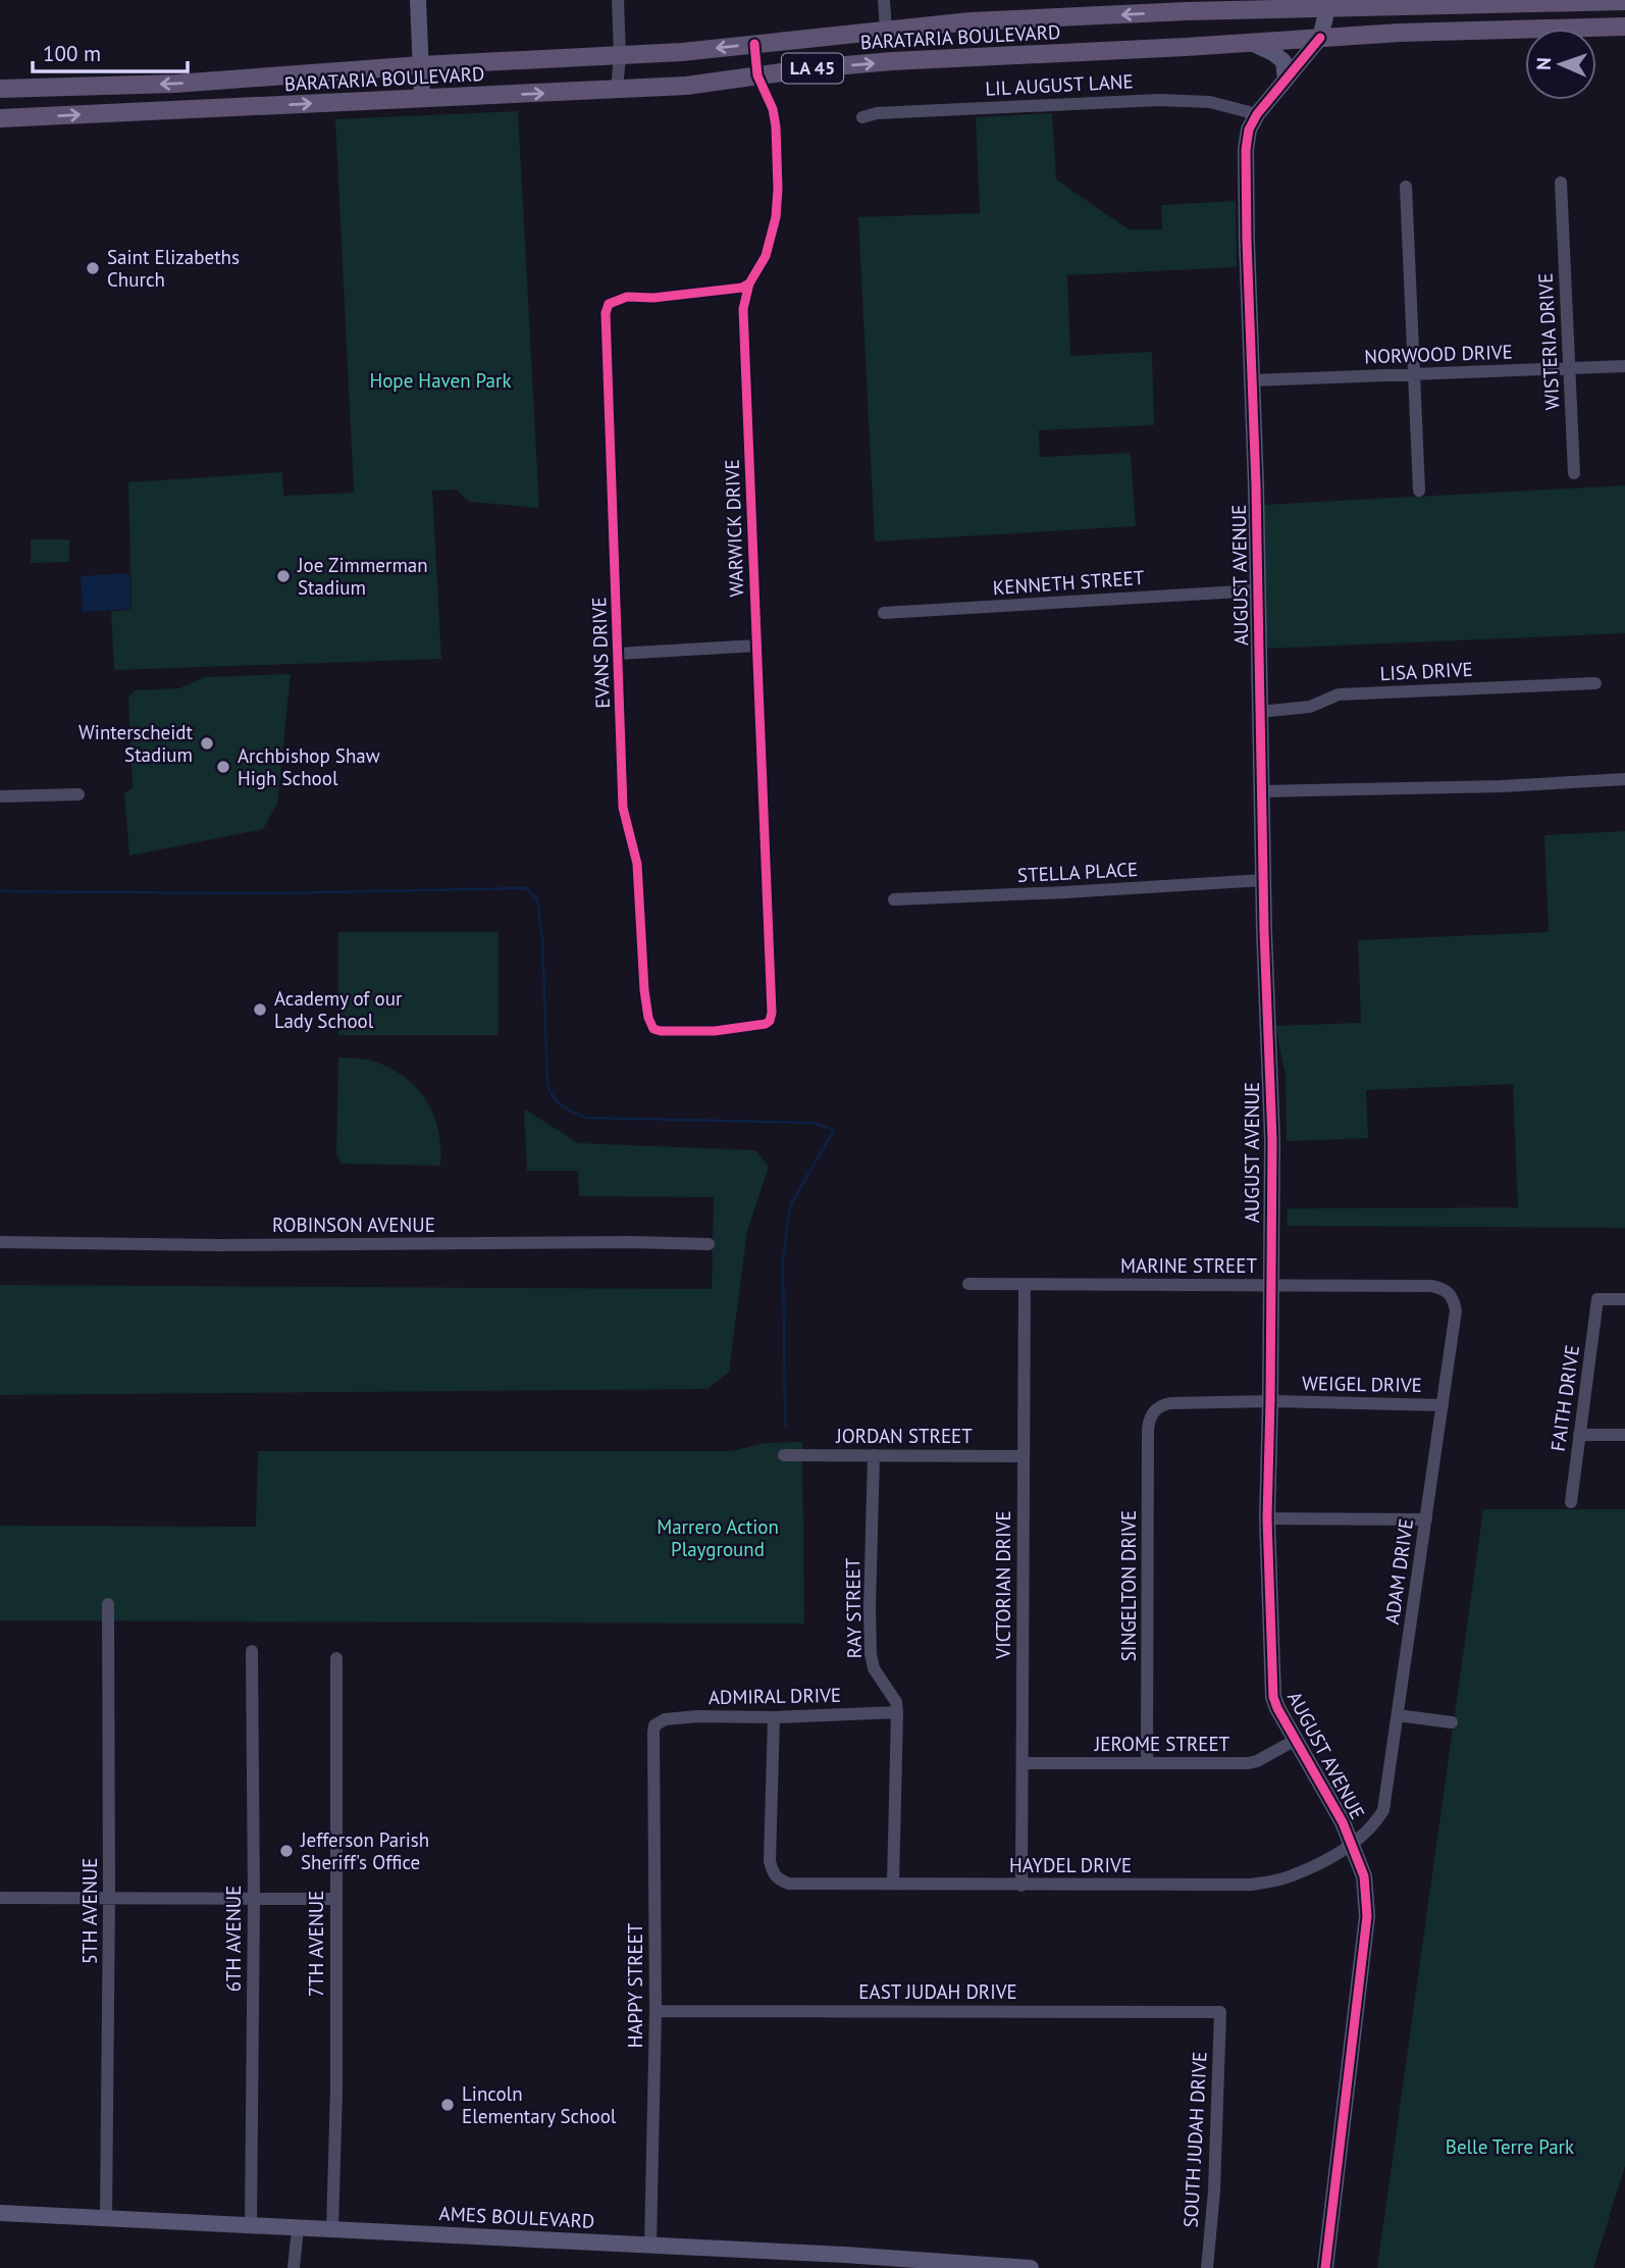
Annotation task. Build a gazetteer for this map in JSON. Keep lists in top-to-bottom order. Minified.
{"streets":{"main road":["BARATARIA BOULEVARD","LA 45"],"street":["LIL AUGUST LANE","WISTERIA DRIVE","NORWOOD DRIVE","WARWICK DRIVE","AUGUST AVENUE","KENNETH STREET","EVANS DRIVE","LISA DRIVE","STELLA PLACE","ROBINSON AVENUE","MARINE STREET","WEIGEL DRIVE","FAITH DRIVE","JORDAN STREET","ADAM DRIVE","VICTORIAN DRIVE","SINGELTON DRIVE","RAY STREET","ADMIRAL DRIVE","JEROME STREET","HAYDEL DRIVE","5TH AVENUE","6TH AVENUE","7TH AVENUE","HAPPY STREET","EAST JUDAH DRIVE","SOUTH JUDAH DRIVE","AMES BOULEVARD"]},"crossings":[["BARATARIA BOULEVARD","WARWICK DRIVE"],["BARATARIA BOULEVARD","AUGUST AVENUE"],["LIL AUGUST LANE","AUGUST AVENUE"],["WISTERIA DRIVE","NORWOOD DRIVE"],["NORWOOD DRIVE","AUGUST AVENUE"],["WARWICK DRIVE","EVANS DRIVE"],["AUGUST AVENUE","KENNETH STREET"],["AUGUST AVENUE","LISA DRIVE"],["AUGUST AVENUE","STELLA PLACE"],["AUGUST AVENUE","MARINE STREET"],["AUGUST AVENUE","WEIGEL DRIVE"],["AUGUST AVENUE","ADAM DRIVE"],["AUGUST AVENUE","JEROME STREET"],["AUGUST AVENUE","HAYDEL DRIVE"],["MARINE STREET","ADAM DRIVE"],["MARINE STREET","VICTORIAN DRIVE"],["WEIGEL DRIVE","ADAM DRIVE"],["WEIGEL DRIVE","SINGELTON DRIVE"],["JORDAN STREET","VICTORIAN DRIVE"],["JORDAN STREET","RAY STREET"],["ADAM DRIVE","HAYDEL DRIVE"],["VICTORIAN DRIVE","JEROME STREET"],["VICTORIAN DRIVE","HAYDEL DRIVE"],["SINGELTON DRIVE","JEROME STREET"],["RAY STREET","ADMIRAL DRIVE"],["RAY STREET","HAYDEL DRIVE"],["ADMIRAL DRIVE","HAYDEL DRIVE"],["ADMIRAL DRIVE","HAPPY STREET"],["5TH AVENUE","AMES BOULEVARD"],["6TH AVENUE","AMES BOULEVARD"],["7TH AVENUE","AMES BOULEVARD"],["HAPPY STREET","EAST JUDAH DRIVE"],["HAPPY STREET","AMES BOULEVARD"],["EAST JUDAH DRIVE","SOUTH JUDAH DRIVE"]],"parks":["Hope Haven Park","Marrero Action Playground","Belle Terre Park"],"places":["Saint Elizabeths Church","Joe Zimmerman Stadium","Winterscheidt Stadium","Archbishop Shaw High School","Academy of our Lady School","Jefferson Parish Sheriff's Office","Lincoln Elementary School"],"scale_bar":"100 m","north":"left"}
